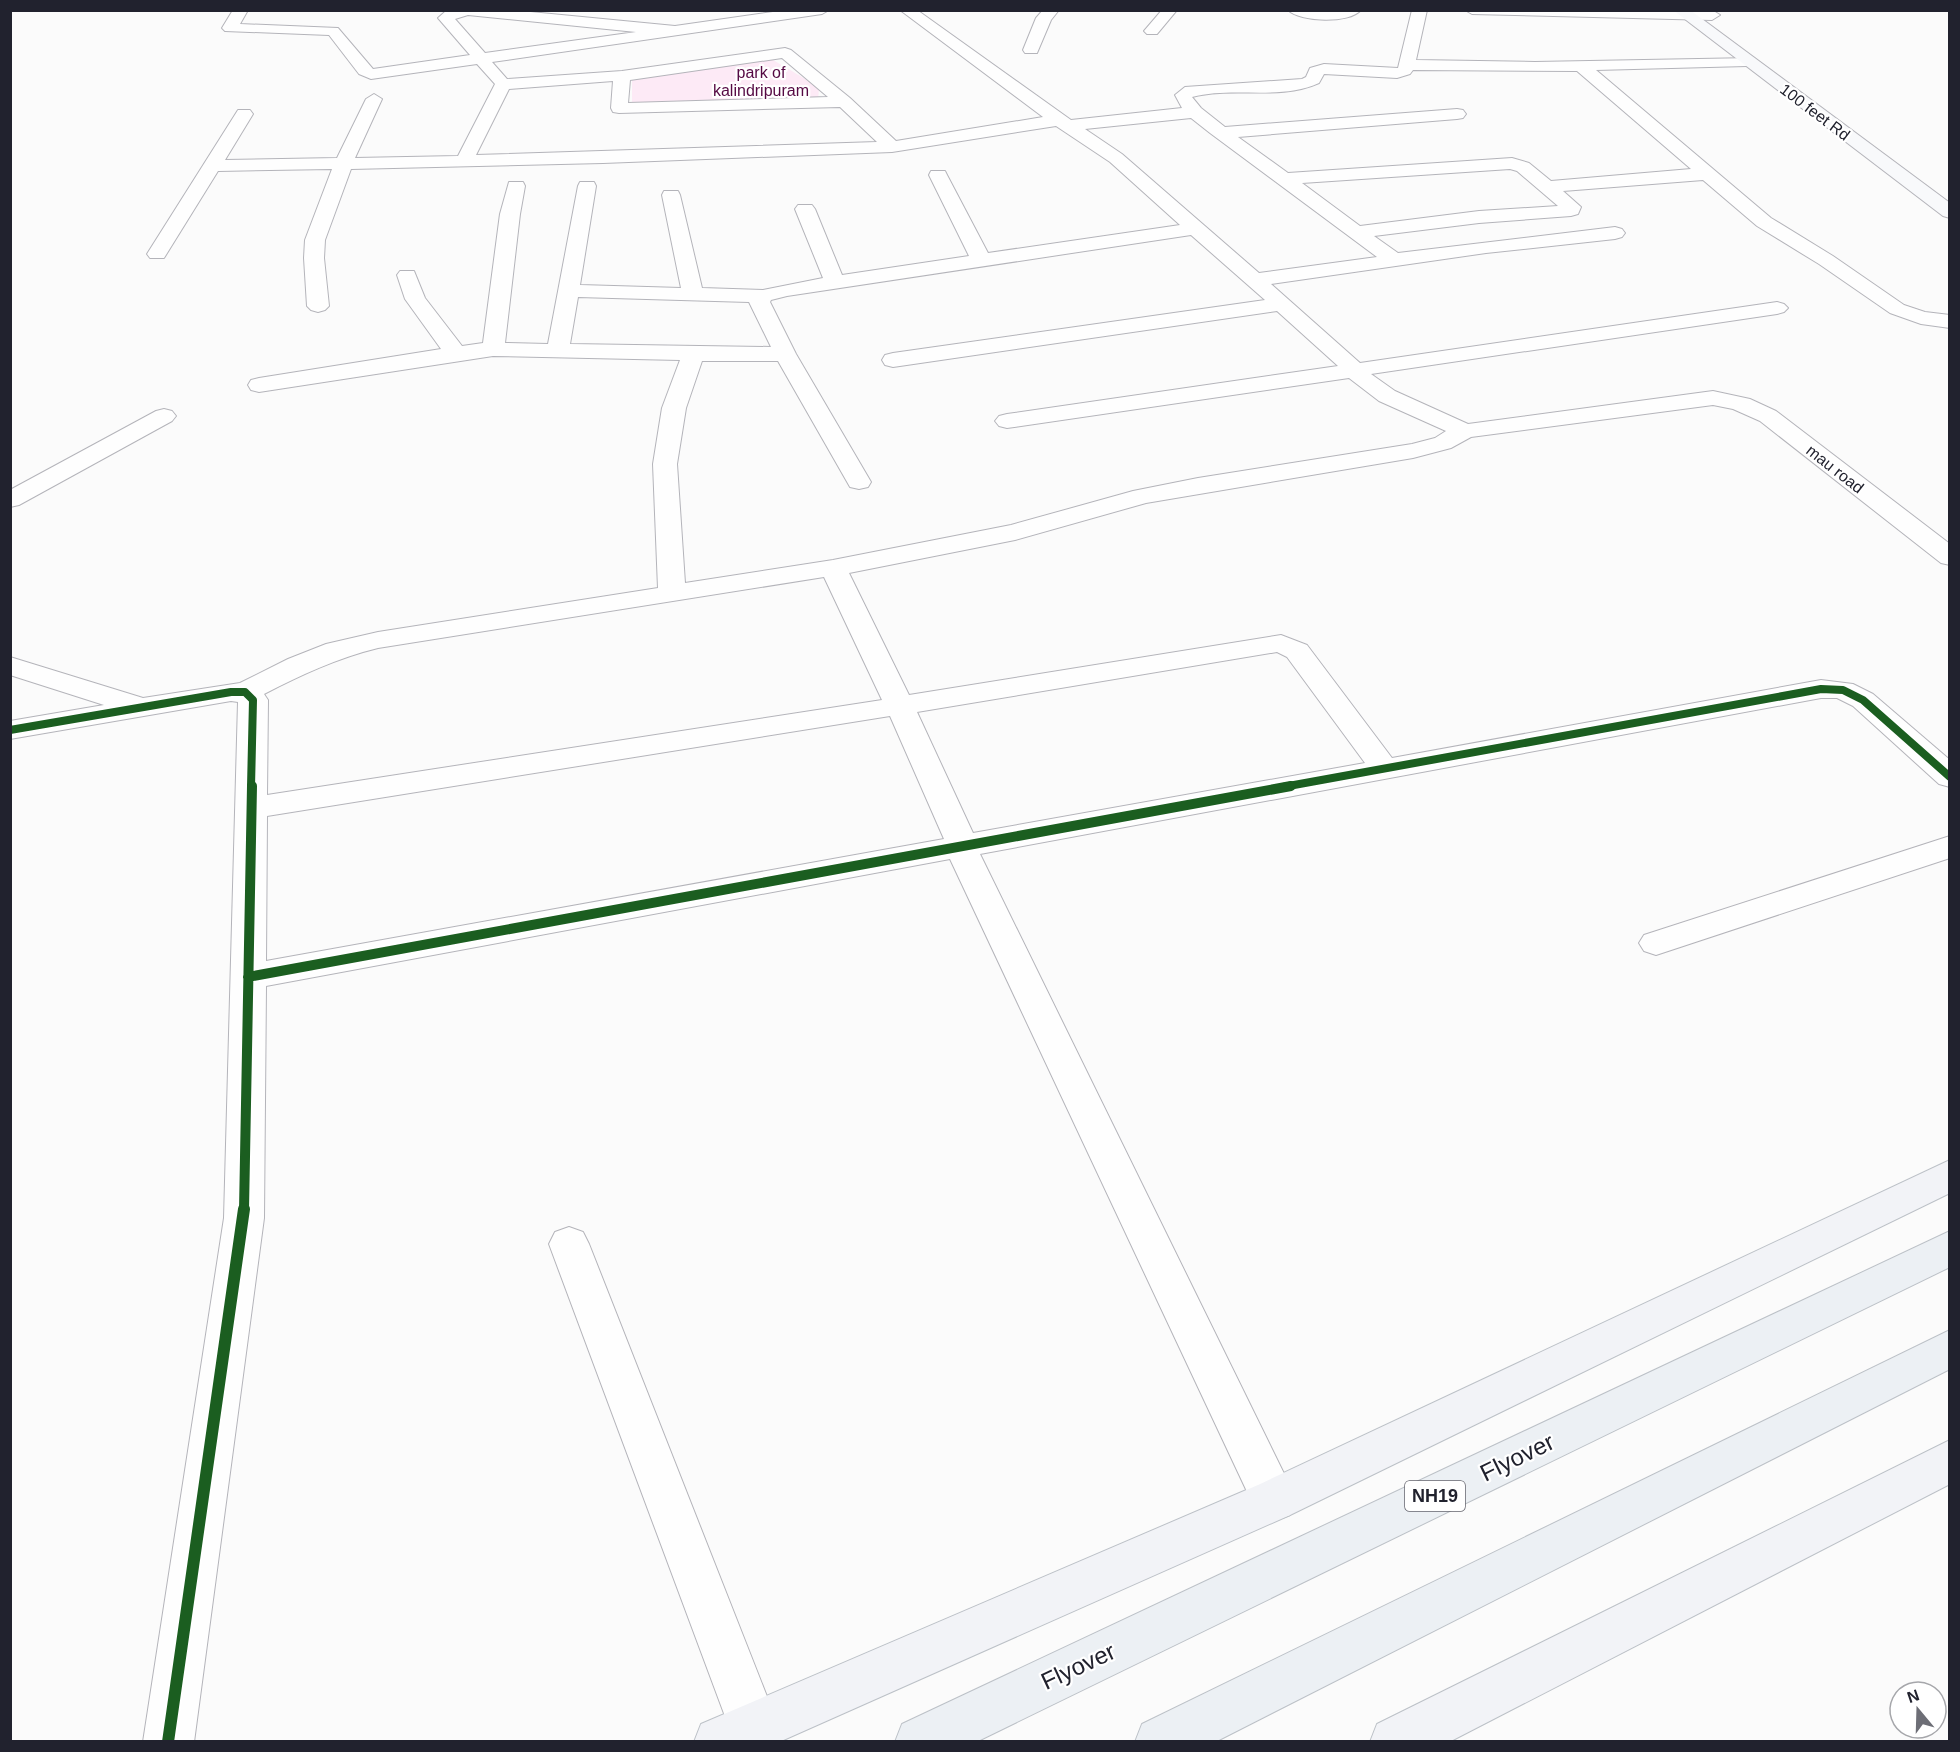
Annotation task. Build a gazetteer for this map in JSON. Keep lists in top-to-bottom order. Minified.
{"streets":{"highway":["Flyover","NH19"],"main road":["100 feet Rd"],"street":["mau road"]},"parks":["park of kalindripuram"],"north":"top"}
